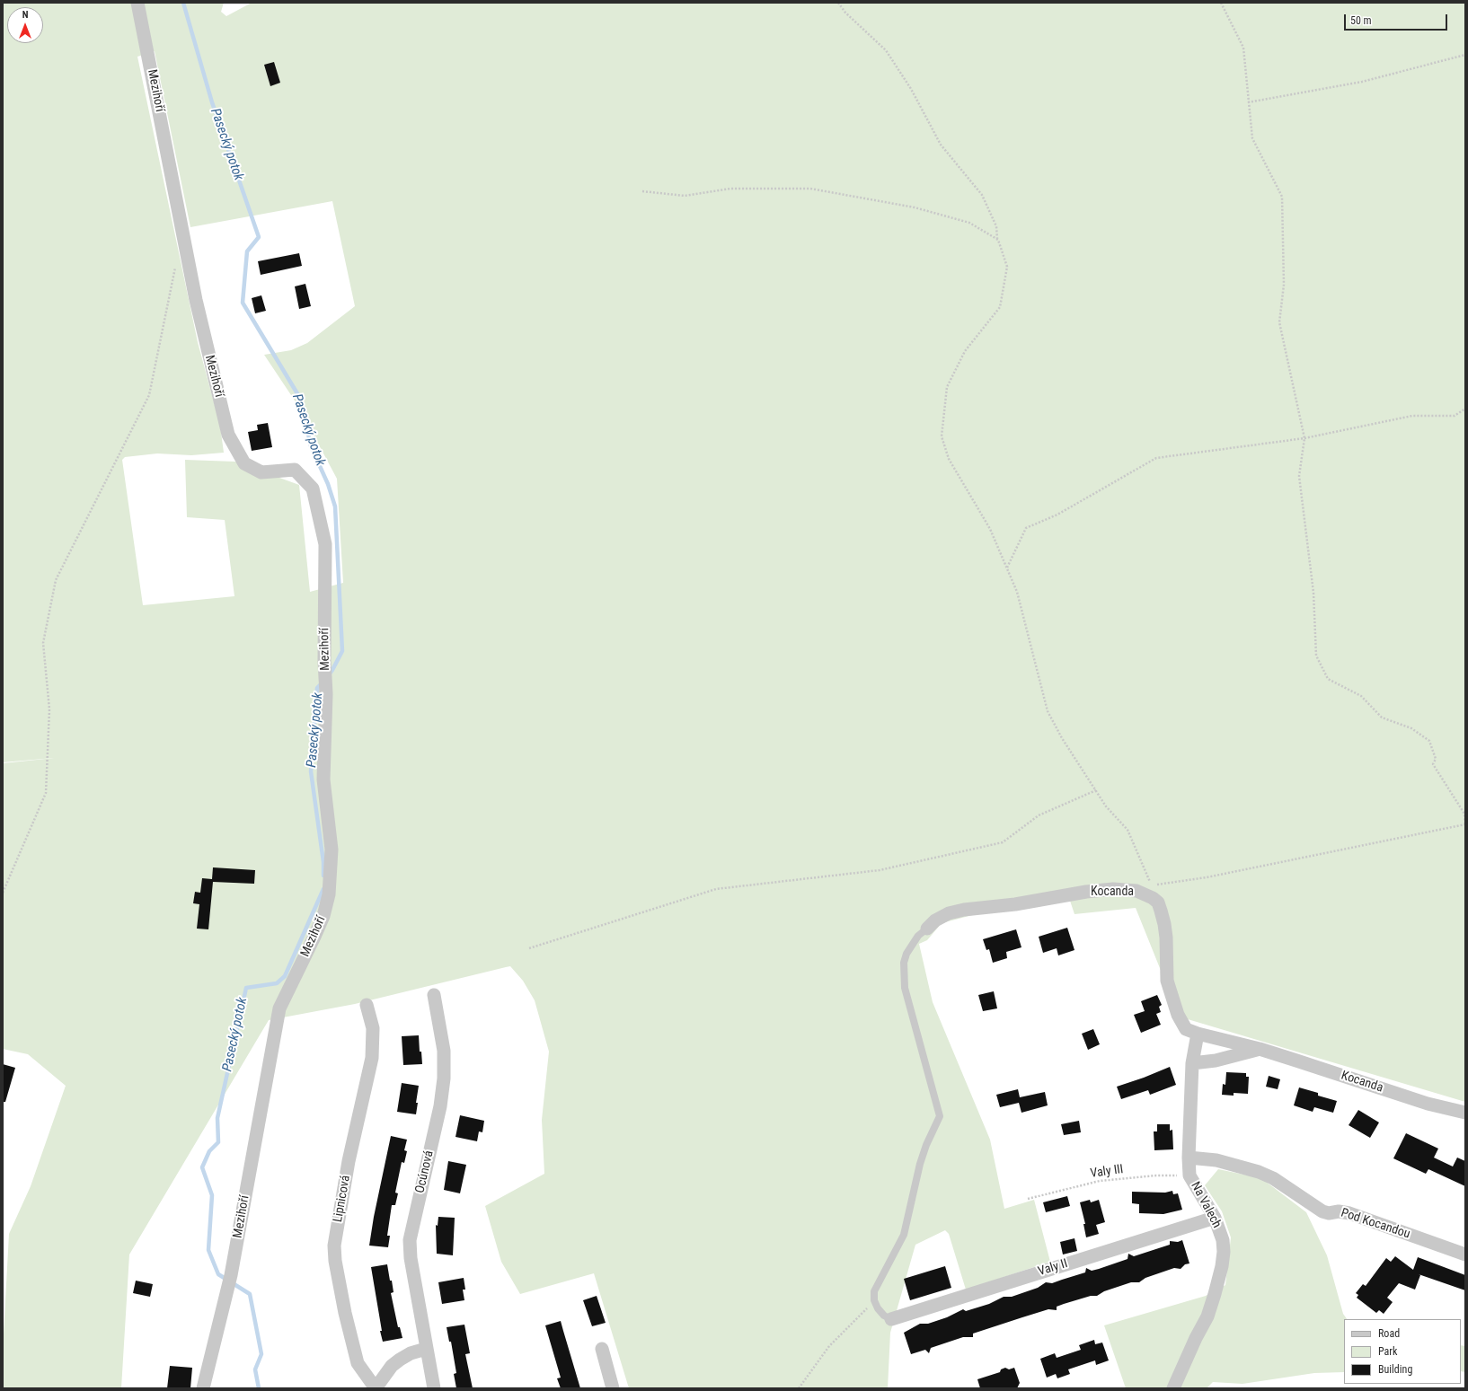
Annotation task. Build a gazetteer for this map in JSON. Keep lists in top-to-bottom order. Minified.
{"streets":{"street":["Mezihoří","Kocanda","Ocúnová","Lipnicová","Na Valech","Pod Kocandou","Valy II"],"path":["Valy III"]},"crossings":[["Kocanda","Na Valech"],["Valy III","Na Valech"],["Na Valech","Pod Kocandou"],["Na Valech","Valy II"]],"water":["Pasecký potok"],"legend":["Road","Park","Building"],"scale_bar":"50 m","north":"top"}
